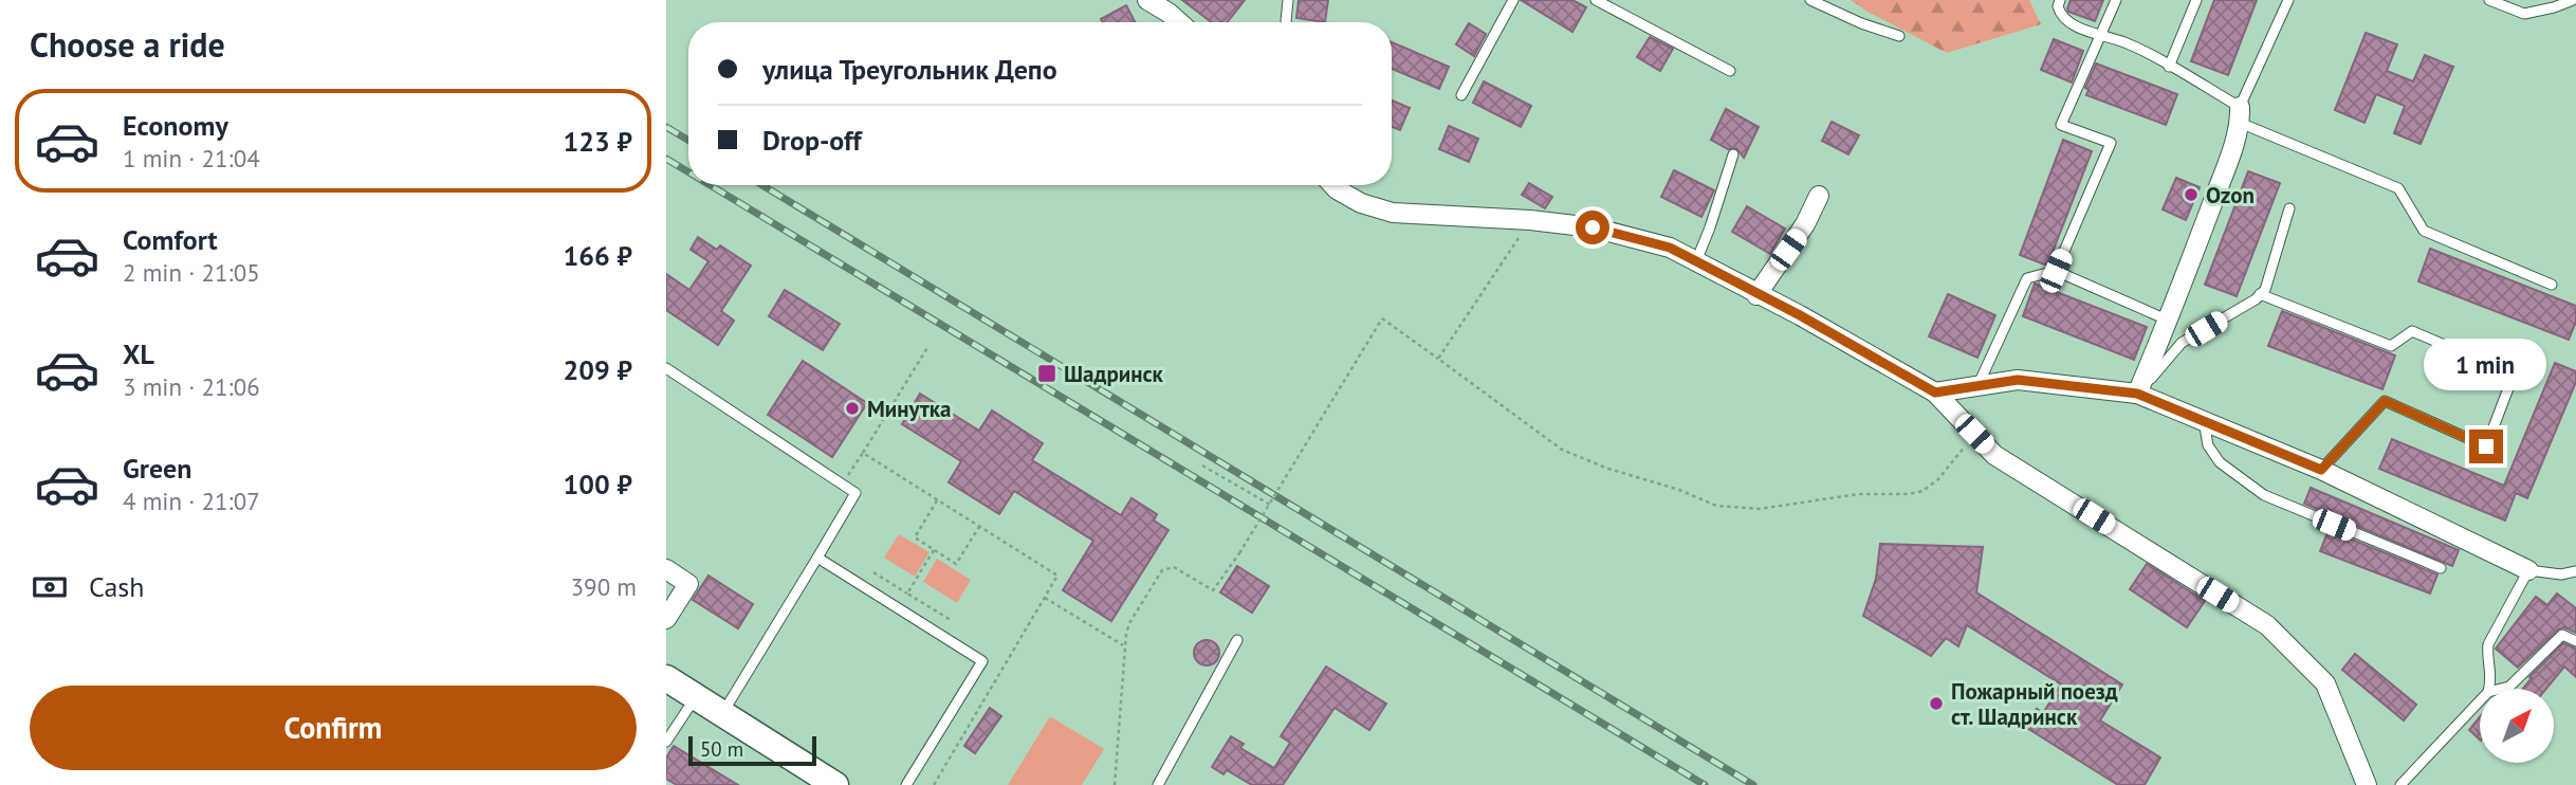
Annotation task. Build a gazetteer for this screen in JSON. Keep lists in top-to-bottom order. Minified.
{"places":{"other":["Ozon","Минутка","Пожарный поезд ст. Шадринск"],"transit":["Шадринск"]},"scale_bar":"50 m","north":"top right","page":{"heading":"Choose a ride","banner":["улица Треугольник Депо","Drop-off"],"list":[{"name":"Economy","note":"1 min · 21:04","value":"123 ₽"},{"name":"Comfort","note":"2 min · 21:05","value":"166 ₽"},{"name":"XL","note":"3 min · 21:06","value":"209 ₽"},{"name":"Green","note":"4 min · 21:07","value":"100 ₽"}],"bubble":"1 min","pay":["Cash","390 m"],"buttons":"Confirm","scale":"50 m"}}
